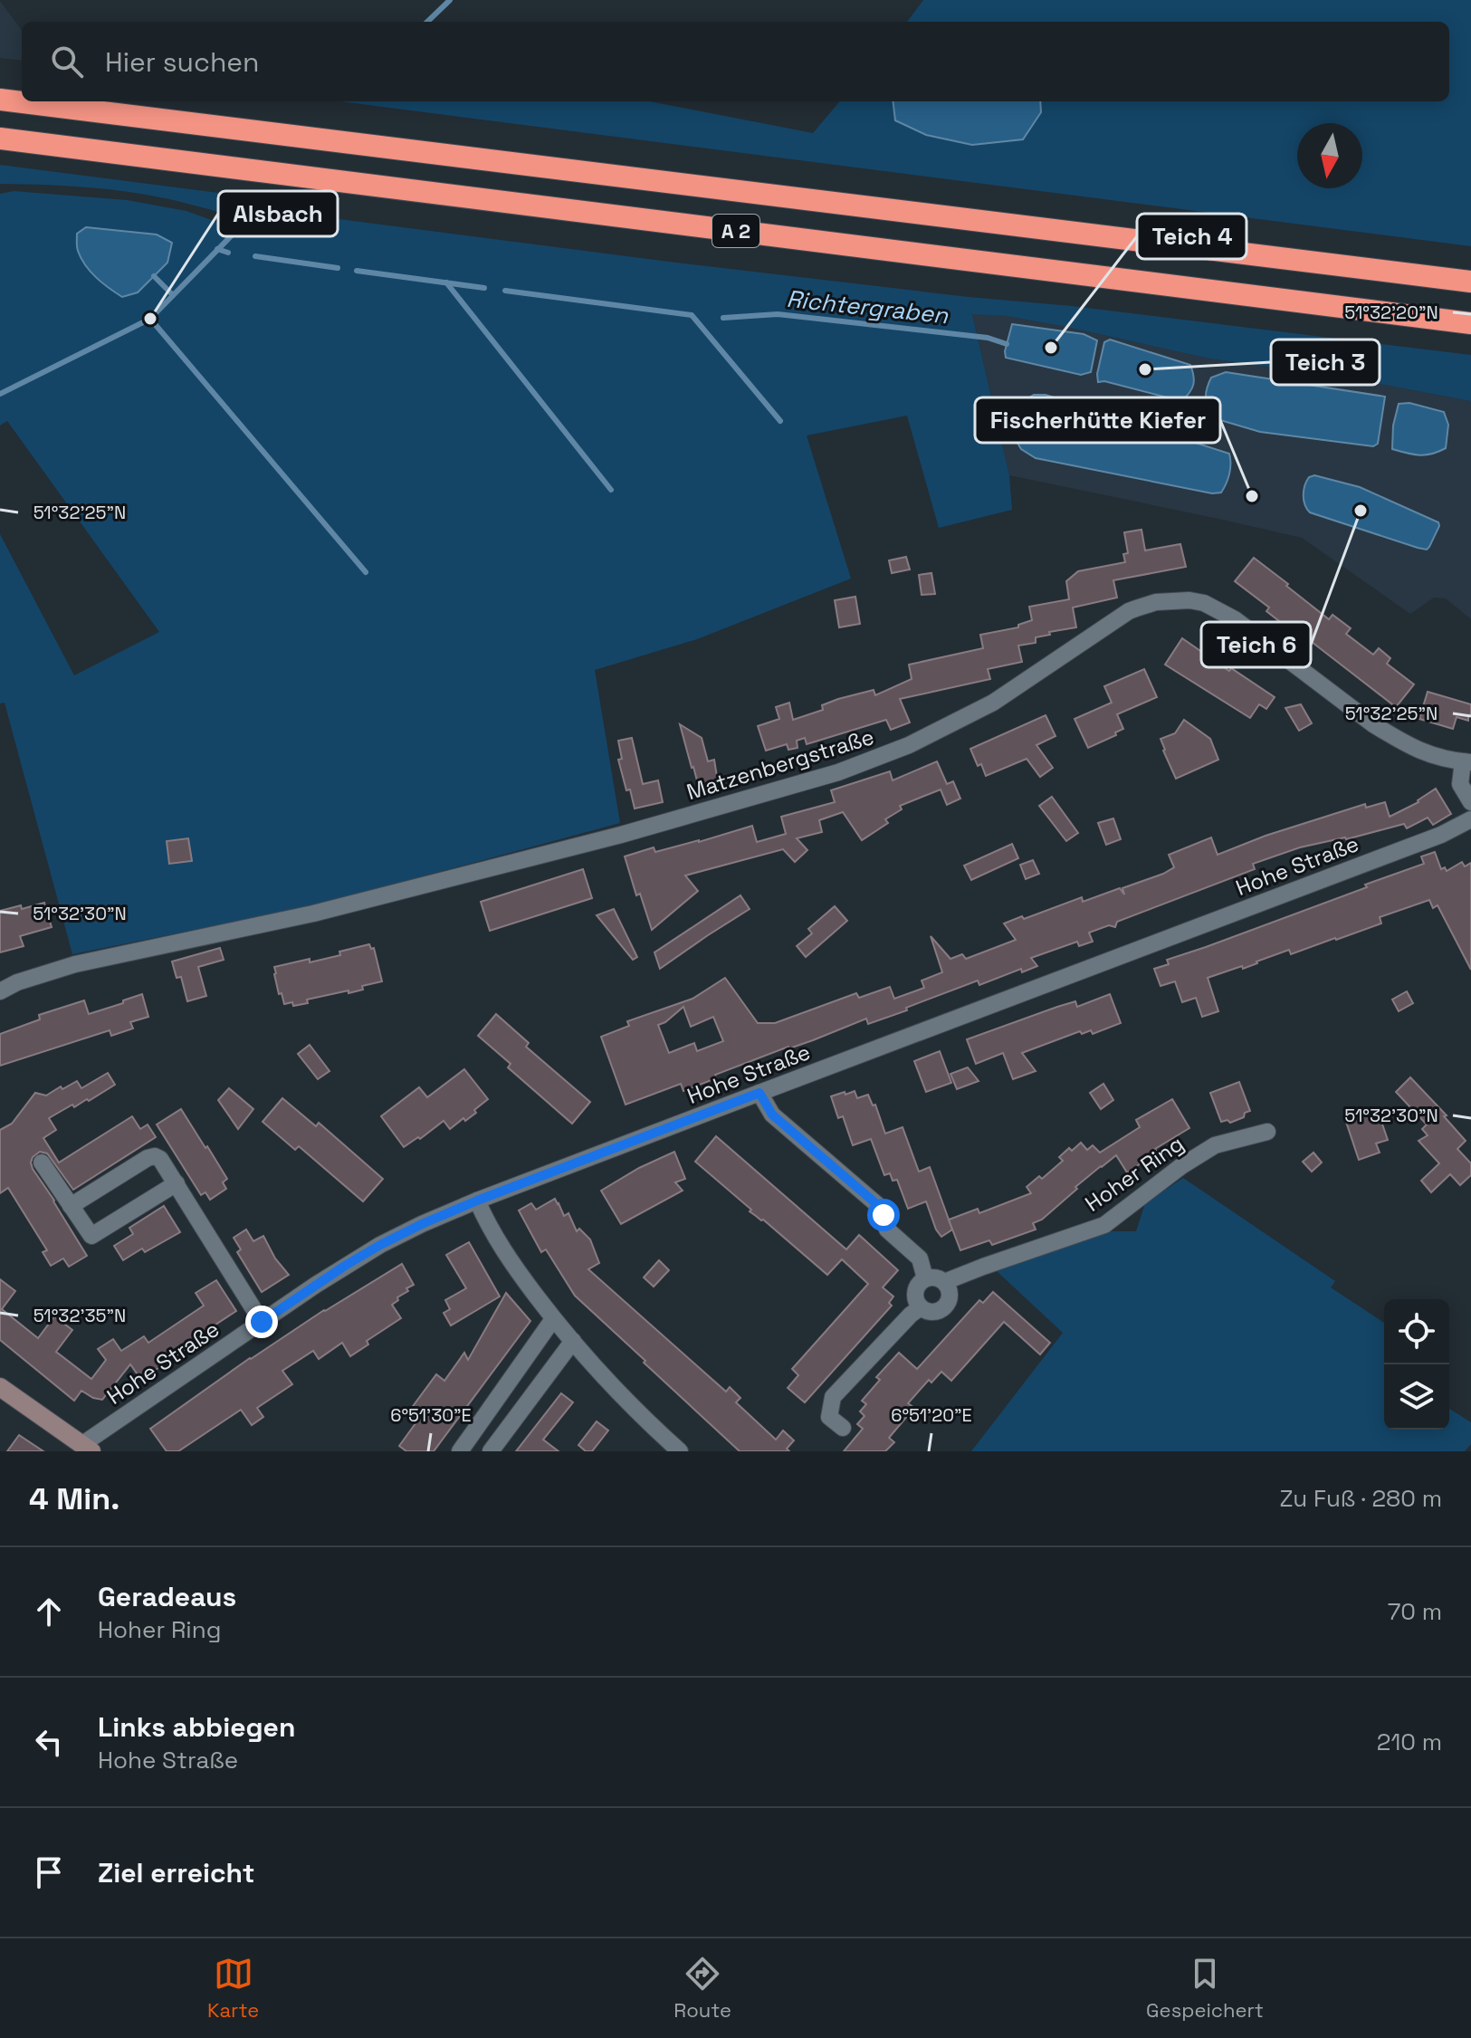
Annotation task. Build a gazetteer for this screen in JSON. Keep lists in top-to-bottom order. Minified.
{"streets":{"highway":["A 2"],"street":["Matzenbergstraße","Hohe Straße","Hoher Ring"]},"water":["Richtergraben"],"places":["Alsbach","Teich 4","Teich 3","Fischerhütte Kiefer","Teich 6"],"north":"bottom","page":{"search":"Hier suchen","heading":["4 Min.","Zu Fuß · 280 m"],"list":[["Geradeaus","Hoher Ring","70 m"],["Links abbiegen","Hohe Straße","210 m"],"Ziel erreicht"],"nav":["Karte","Route","Gespeichert"]},"coordinates":["51°32'20\"N","51°32'25\"N","51°32'30\"N","51°32'35\"N","6°51'30\"E","6°51'20\"E"]}
